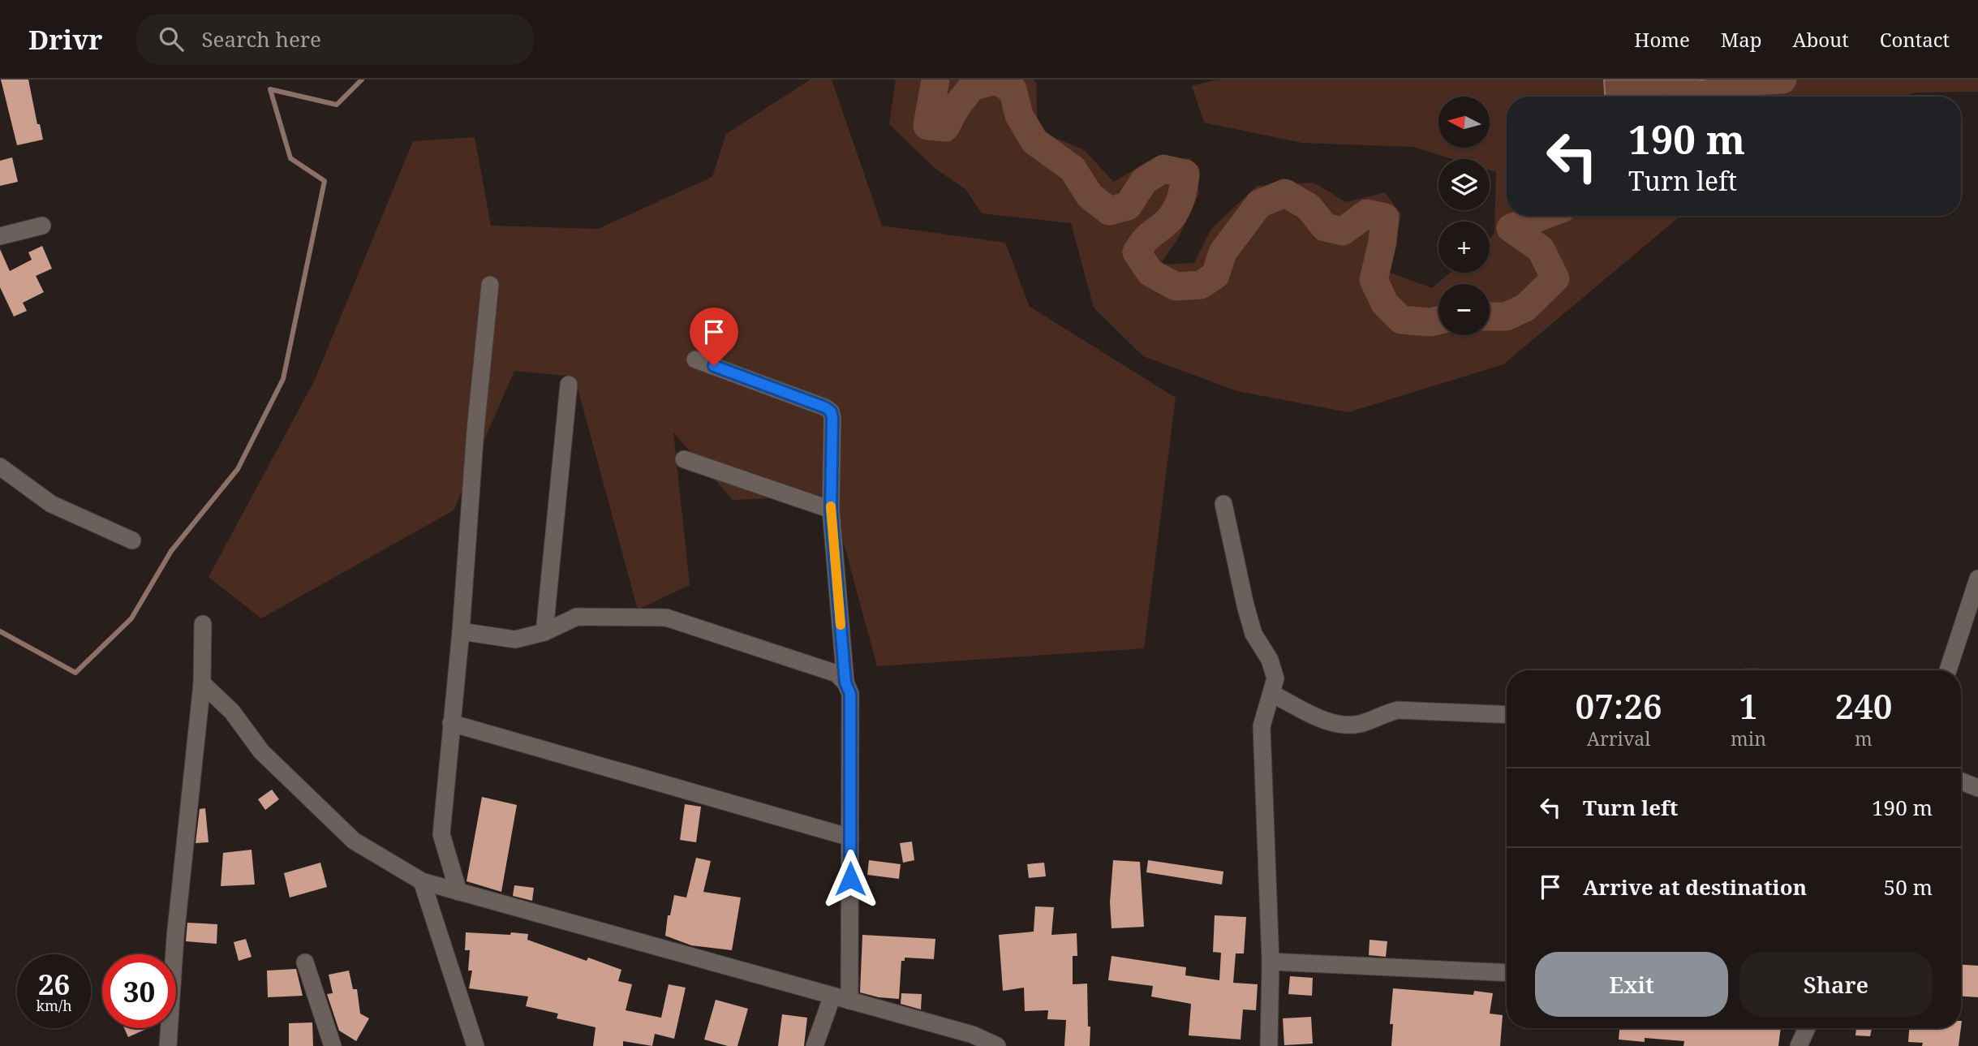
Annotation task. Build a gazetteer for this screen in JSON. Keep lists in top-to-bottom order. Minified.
{"north":"left","page":{"header":"Drivr","search":"Search here","nav":["Home","Map","About","Contact"],"map_buttons":["+","−"],"turn":["190 m","Turn left"],"eta":["07:26","Arrival","1","min","240","m"],"list":[{"name":"Turn left","value":"190 m"},{"name":"Arrive at destination","value":"50 m"}],"buttons":["Exit","Share"],"speed":"26 km/h","limit":"30"}}
